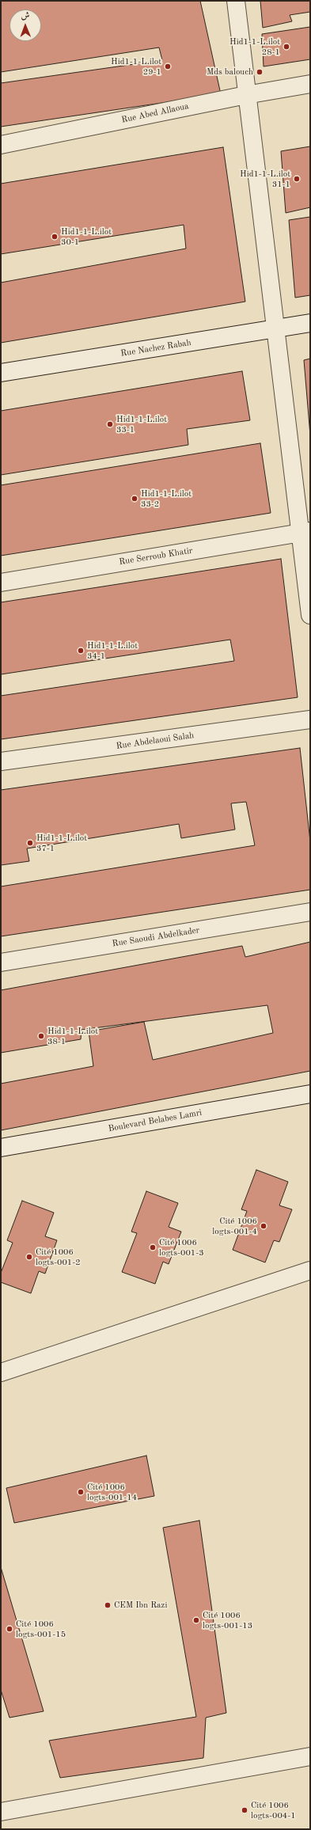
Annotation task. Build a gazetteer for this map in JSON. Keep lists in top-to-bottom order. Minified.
{"streets":{"street":["Rue Abed Allaoua","Rue Nachez Rabah","Rue Serroub Khatir","Rue Abdelaoui Salah","Rue Saoudi Abdelkader","Boulevard Belabes Lamri"]},"places":["Hid1-1-L.ilot 28-1","Hid1-1-L.ilot 29-1","Mds balouch","Hid1-1-L.ilot 31-1","Hid1-1-L.ilot 30-1","Hid1-1-L.ilot 33-1","Hid1-1-L.ilot 33-2","Hid1-1-L.ilot 34-1","Hid1-1-L.ilot 37-1","Hid1-1-L.ilot 38-1","Cité 1006 logts-001-4","Cité 1006 logts-001-3","Cité 1006 logts-001-2","Cité 1006 logts-001-14","CEM Ibn Razi","Cité 1006 logts-001-13","Cité 1006 logts-001-15","Cité 1006 logts-004-1"],"north":"top"}
